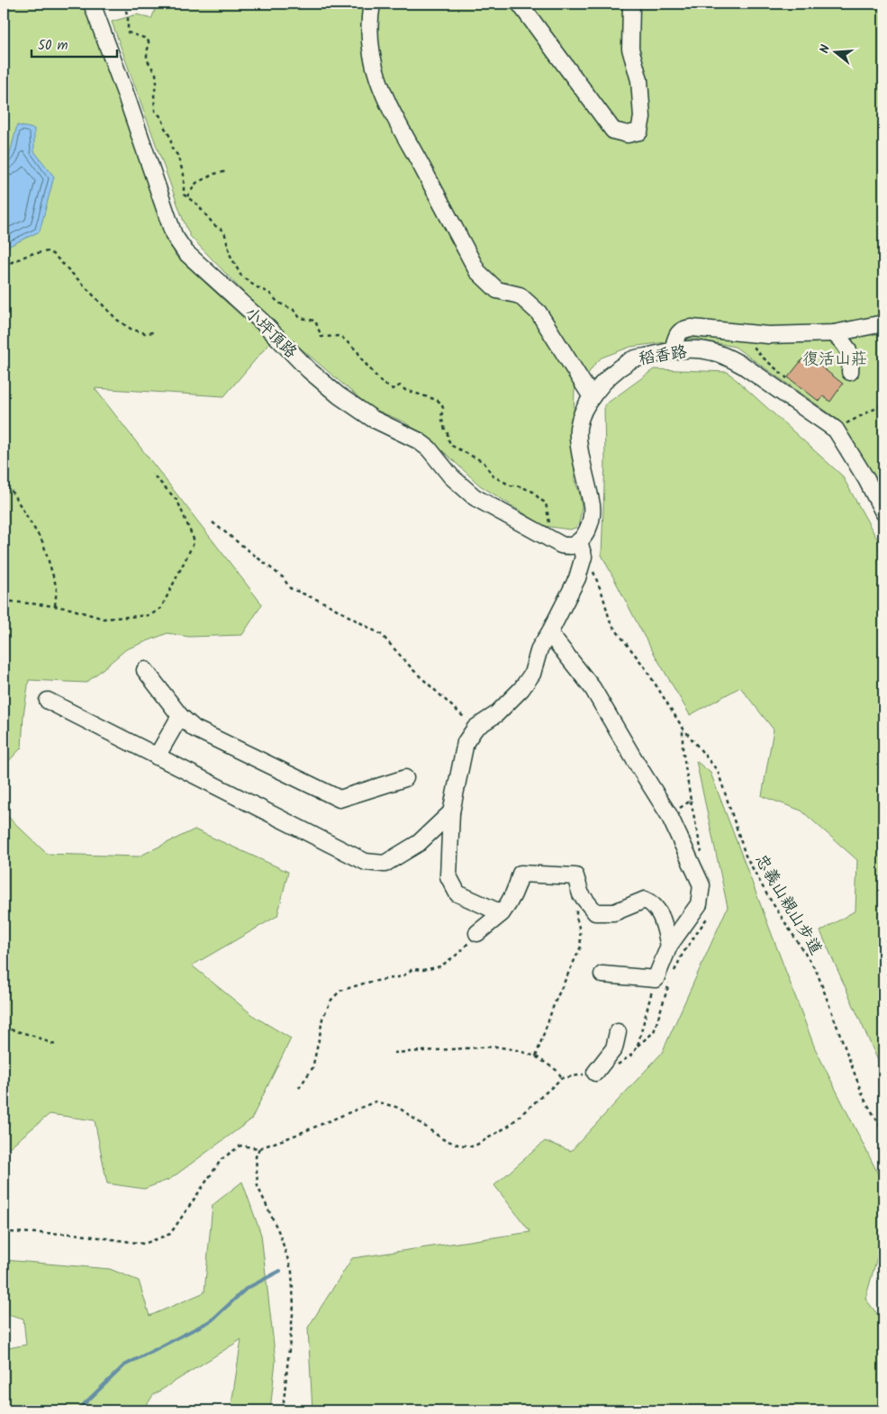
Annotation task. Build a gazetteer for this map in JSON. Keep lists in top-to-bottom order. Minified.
{"streets":{"street":["小坪頂路","稻香路"],"path":["忠義山親山步道"]},"crossings":[["小坪頂路","稻香路"]],"parks":["復活山莊"],"scale_bar":"50 m","north":"left"}
